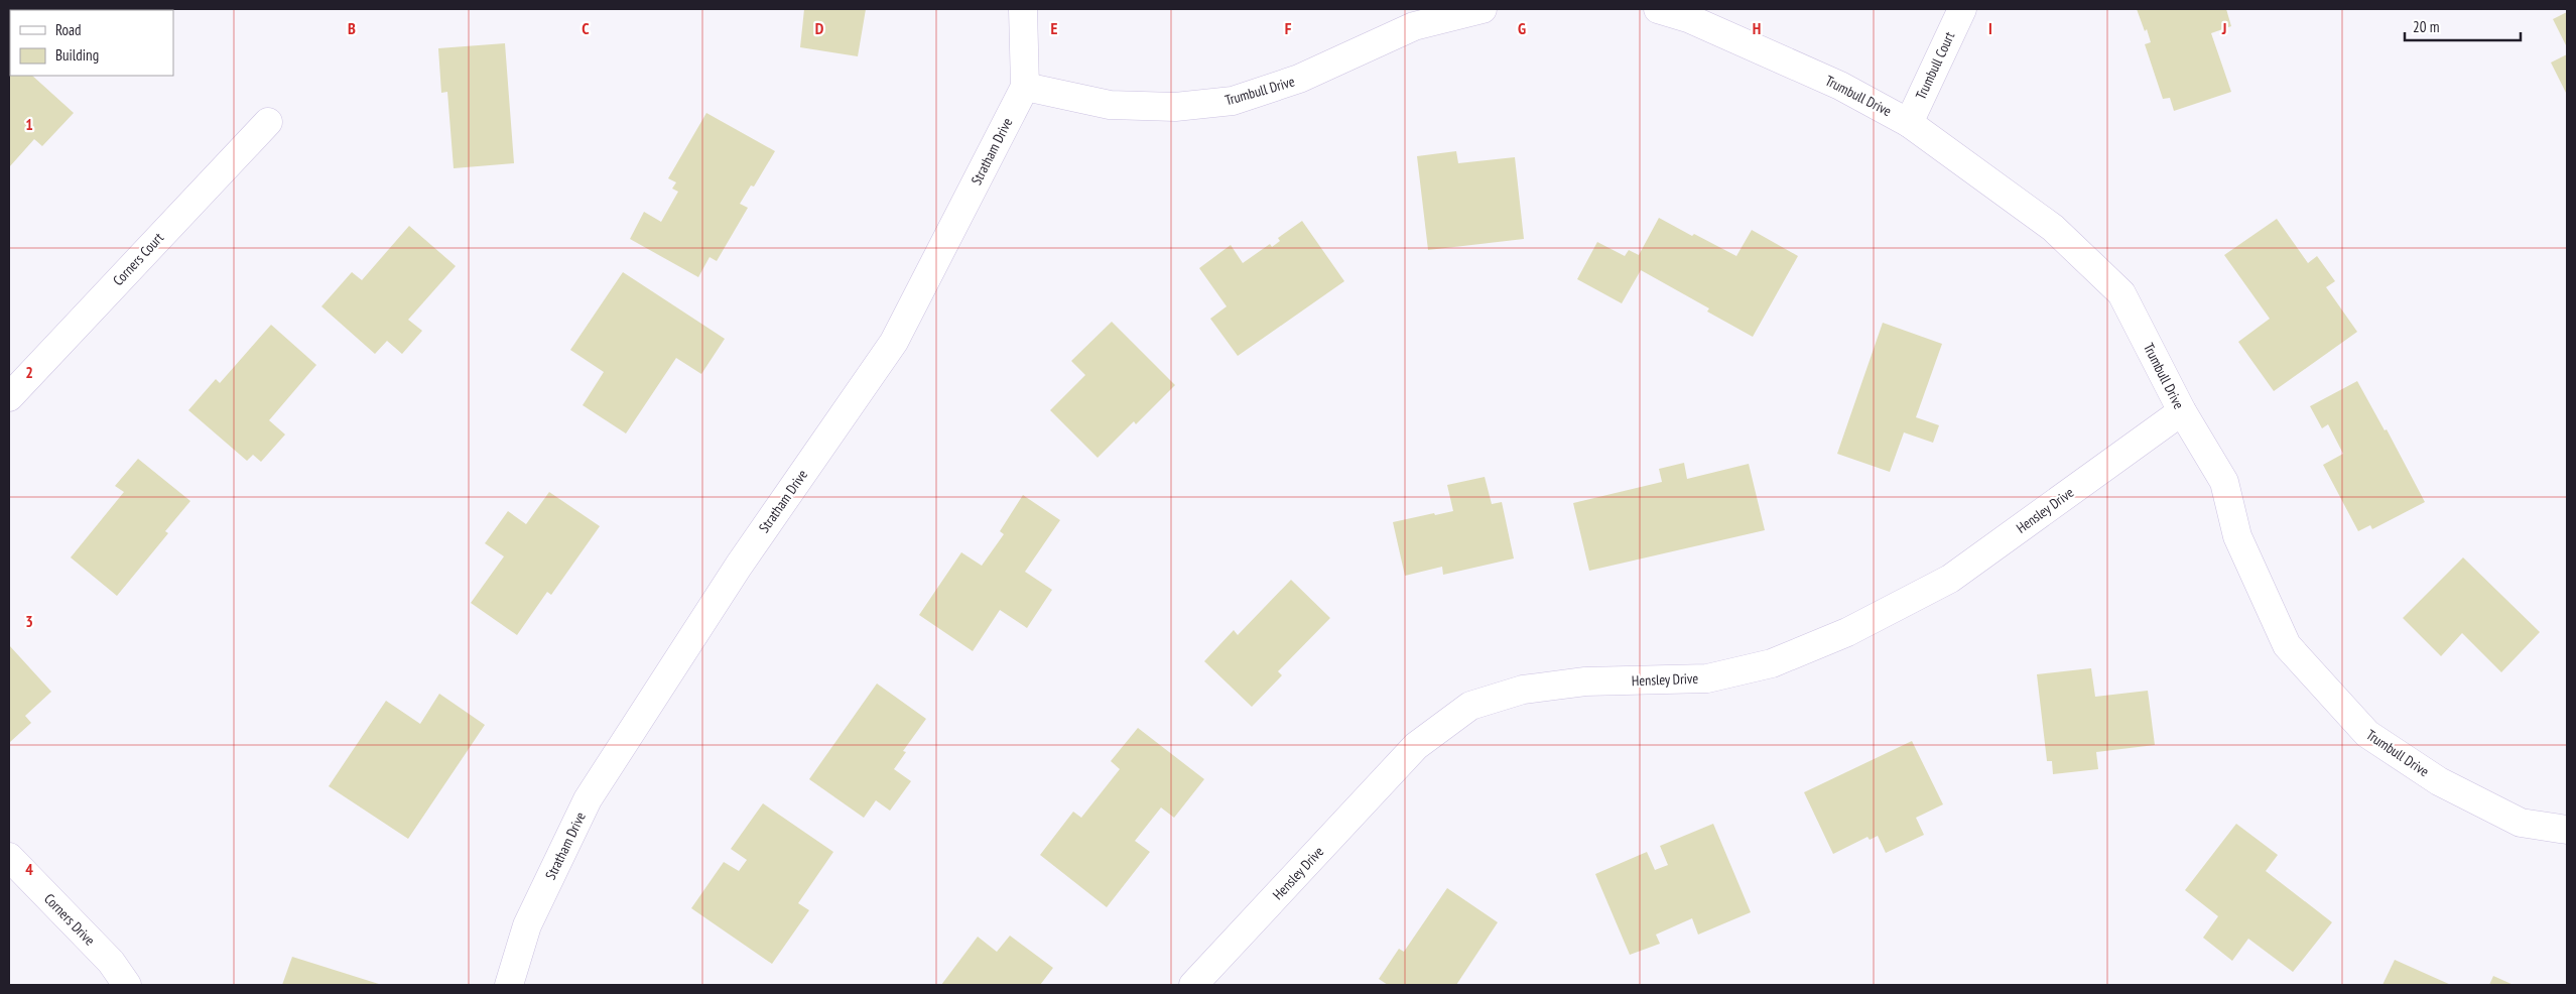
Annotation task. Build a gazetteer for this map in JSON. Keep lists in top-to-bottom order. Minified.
{"streets":{"street":["Trumbull Court","Trumbull Drive","Stratham Drive","Corners Court","Hensley Drive","Corners Drive"]},"crossings":[["Trumbull Court","Trumbull Drive"],["Trumbull Drive","Stratham Drive"],["Trumbull Drive","Hensley Drive"]],"legend":["Road","Building"],"scale_bar":"20 m","grid":{"columns":["B","C","D","E","F","G","H","I","J"],"rows":["1","2","3","4"]}}
